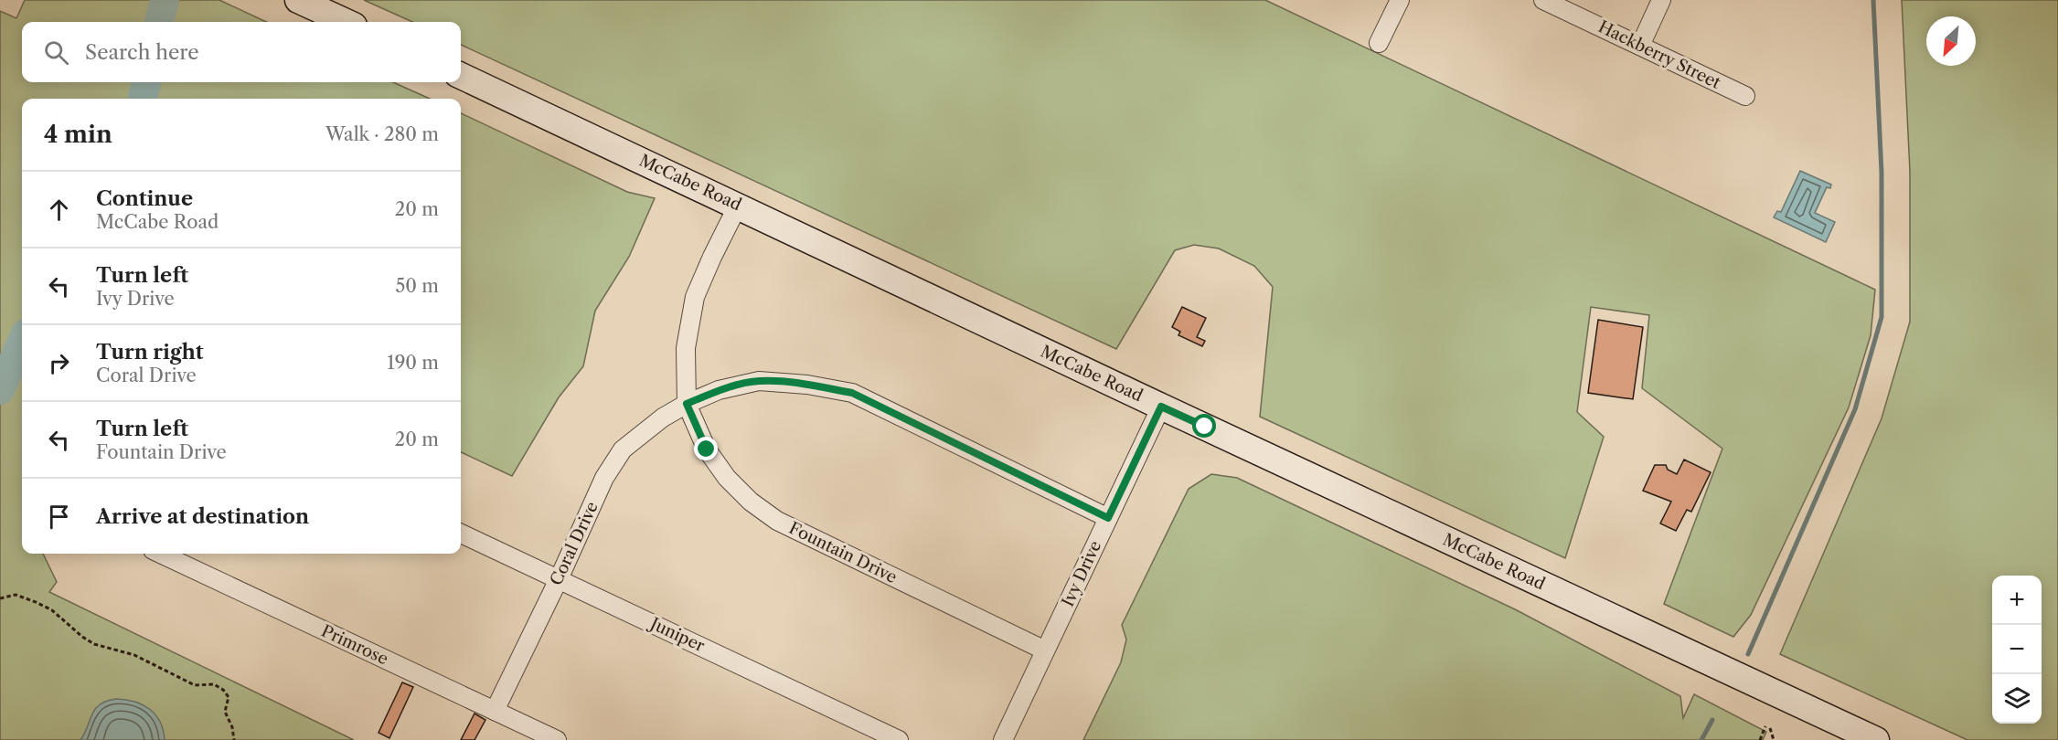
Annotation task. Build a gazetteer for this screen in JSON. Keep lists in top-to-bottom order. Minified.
{"streets":{"street":["Hackberry Street","McCabe Road","Coral Drive","Fountain Drive","Ivy Drive","Juniper","Primrose"]},"crossings":[["McCabe Road","Ivy Drive"],["Coral Drive","Fountain Drive"],["Coral Drive","Ivy Drive"],["Coral Drive","Juniper"],["Coral Drive","Primrose"],["Fountain Drive","Ivy Drive"]],"north":"bottom left","page":{"search":"Search here","heading":["4 min","Walk · 280 m"],"list":[["Continue","McCabe Road","20 m"],["Turn left","Ivy Drive","50 m"],["Turn right","Coral Drive","190 m"],["Turn left","Fountain Drive","20 m"],"Arrive at destination"],"map_buttons":["+","−"]}}
